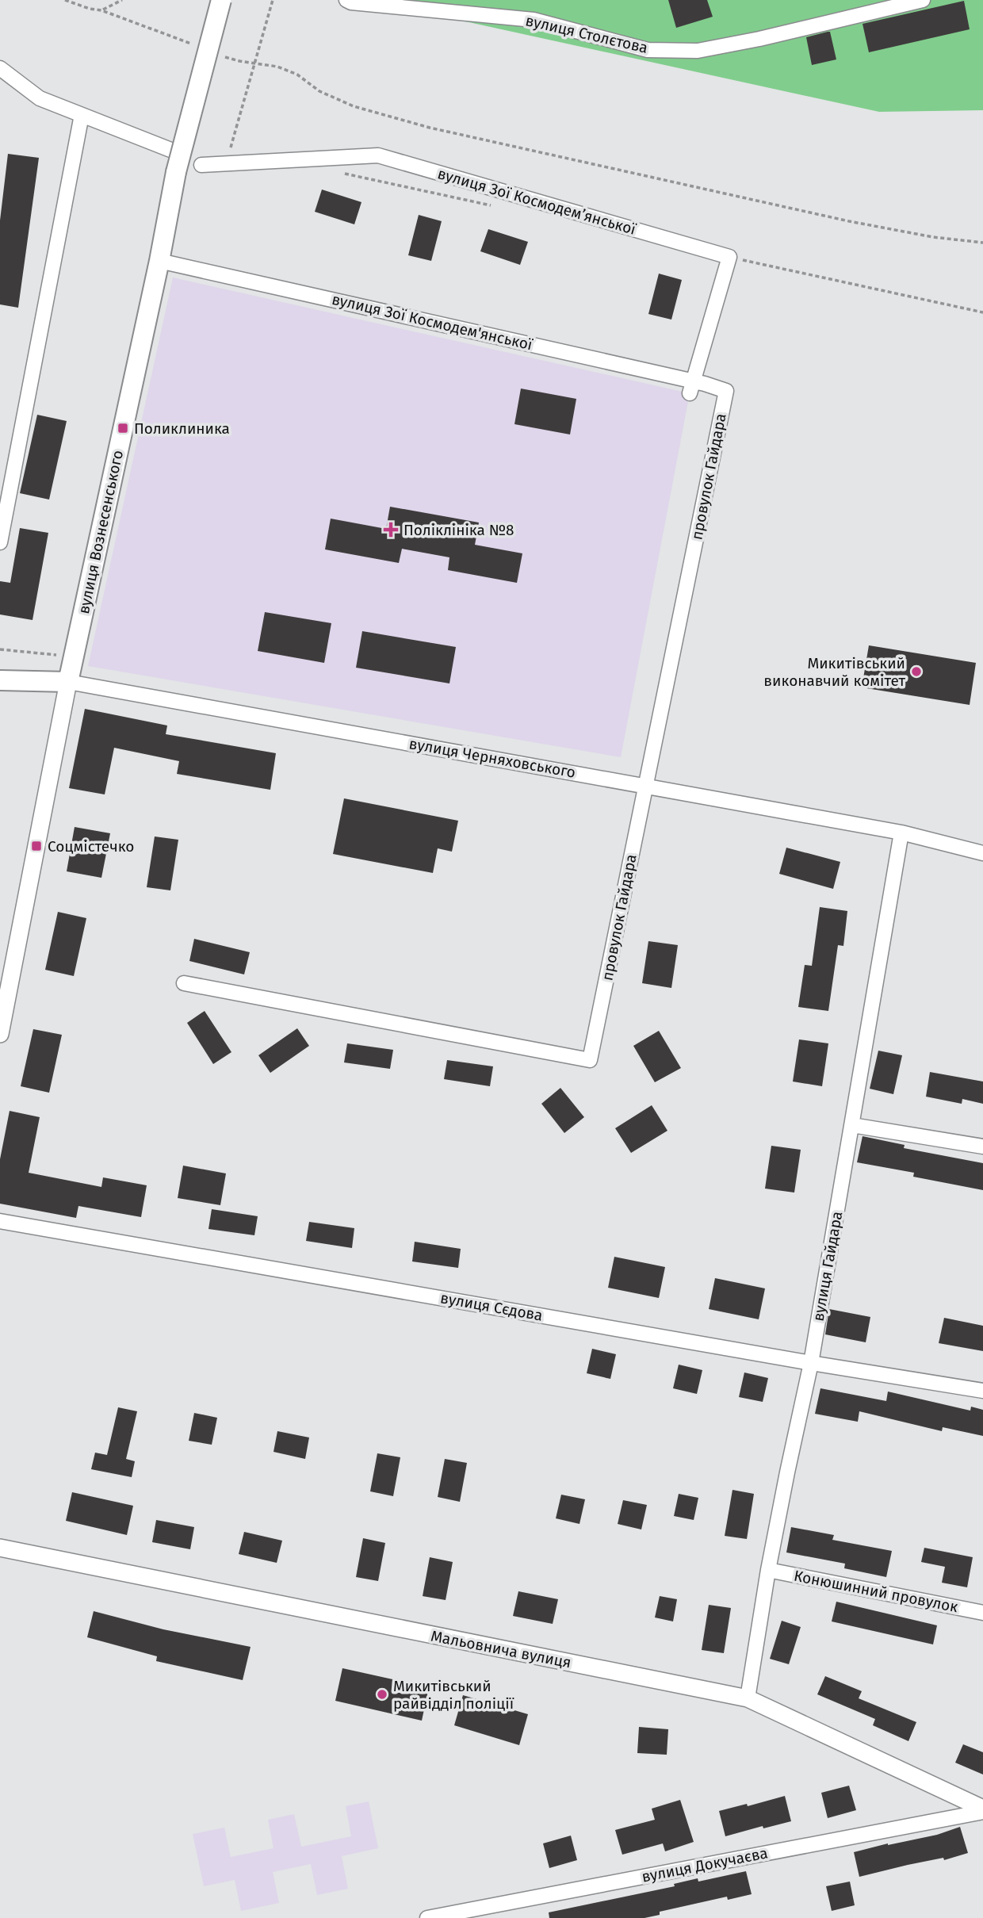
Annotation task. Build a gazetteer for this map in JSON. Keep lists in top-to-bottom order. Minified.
{"streets":{"main road":["вулиця Вознесенського","вулиця Черняховського"],"street":["вулиця Столєтова","вулиця Зої Космодем’янської","вулиця Зої Космодем'янської","провулок Гайдара","вулиця Гайдара","вулиця Сєдова","Конюшинний провулок","Мальовнича вулиця","вулиця Докучаєва"]},"crossings":[["вулиця Зої Космодем’янської","вулиця Зої Космодем'янської"],["вулиця Зої Космодем’янської","провулок Гайдара"],["вулиця Зої Космодем'янської","провулок Гайдара"],["вулиця Зої Космодем'янської","вулиця Вознесенського"],["провулок Гайдара","вулиця Черняховського"],["вулиця Вознесенського","вулиця Черняховського"],["вулиця Черняховського","вулиця Гайдара"],["вулиця Гайдара","вулиця Сєдова"],["вулиця Гайдара","Конюшинний провулок"],["вулиця Гайдара","Мальовнича вулиця"],["Мальовнича вулиця","вулиця Докучаєва"]],"places":{"transit":["Поликлиника","Соцмістечко"],"health":["Поліклініка №8"],"other":["Микитівський виконавчий комітет","Микитівський райвідділ поліції"]}}
